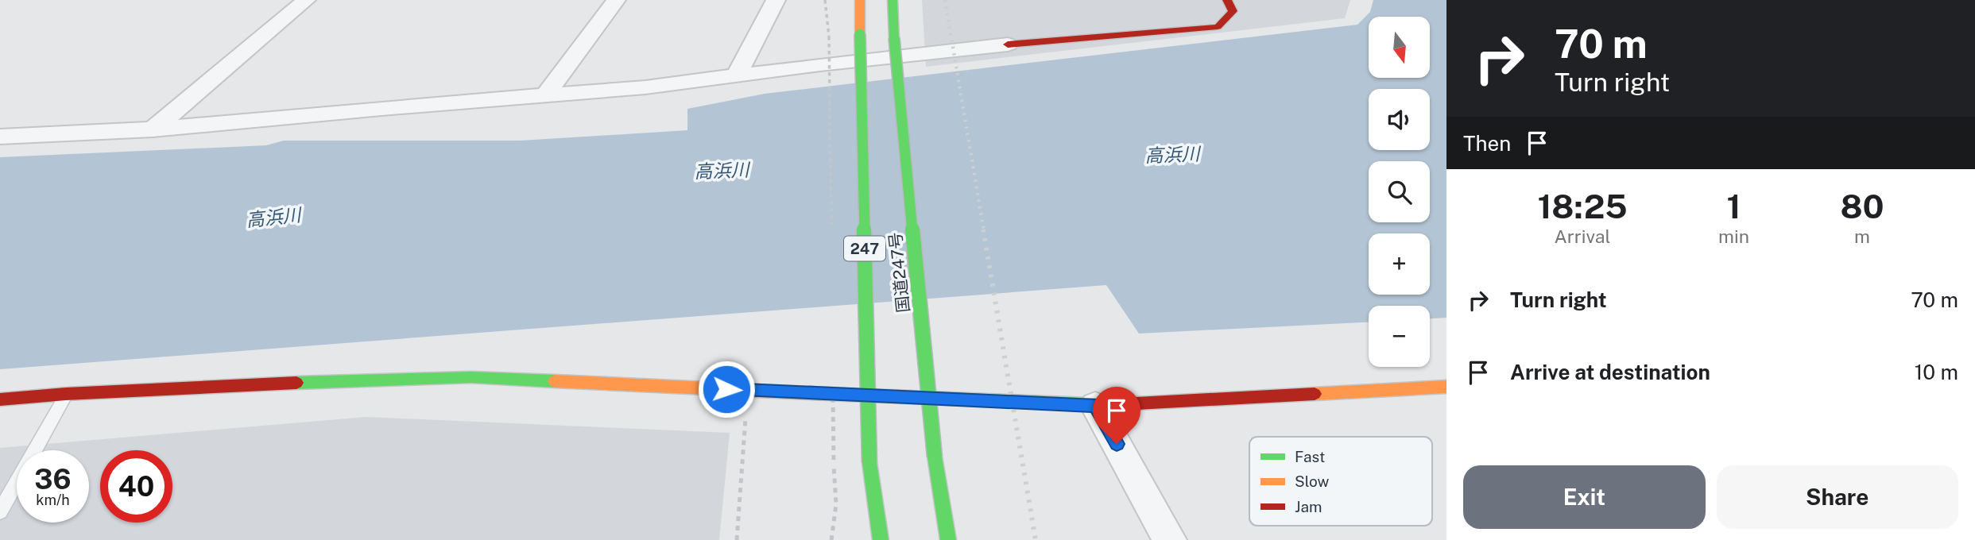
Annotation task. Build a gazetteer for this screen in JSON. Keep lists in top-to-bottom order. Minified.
{"streets":{"main road":["247","国道247号"]},"water":["高浜川"],"legend":["Fast","Slow","Jam"],"north":"bottom","page":{"turn":["70 m","Turn right"],"map_buttons":["+","−"],"then":"Then","eta":["18:25","Arrival","1","min","80","m"],"list":[{"name":"Turn right","value":"70 m"},{"name":"Arrive at destination","value":"10 m"}],"speed":"36 km/h","limit":"40","buttons":["Exit","Share"]}}
